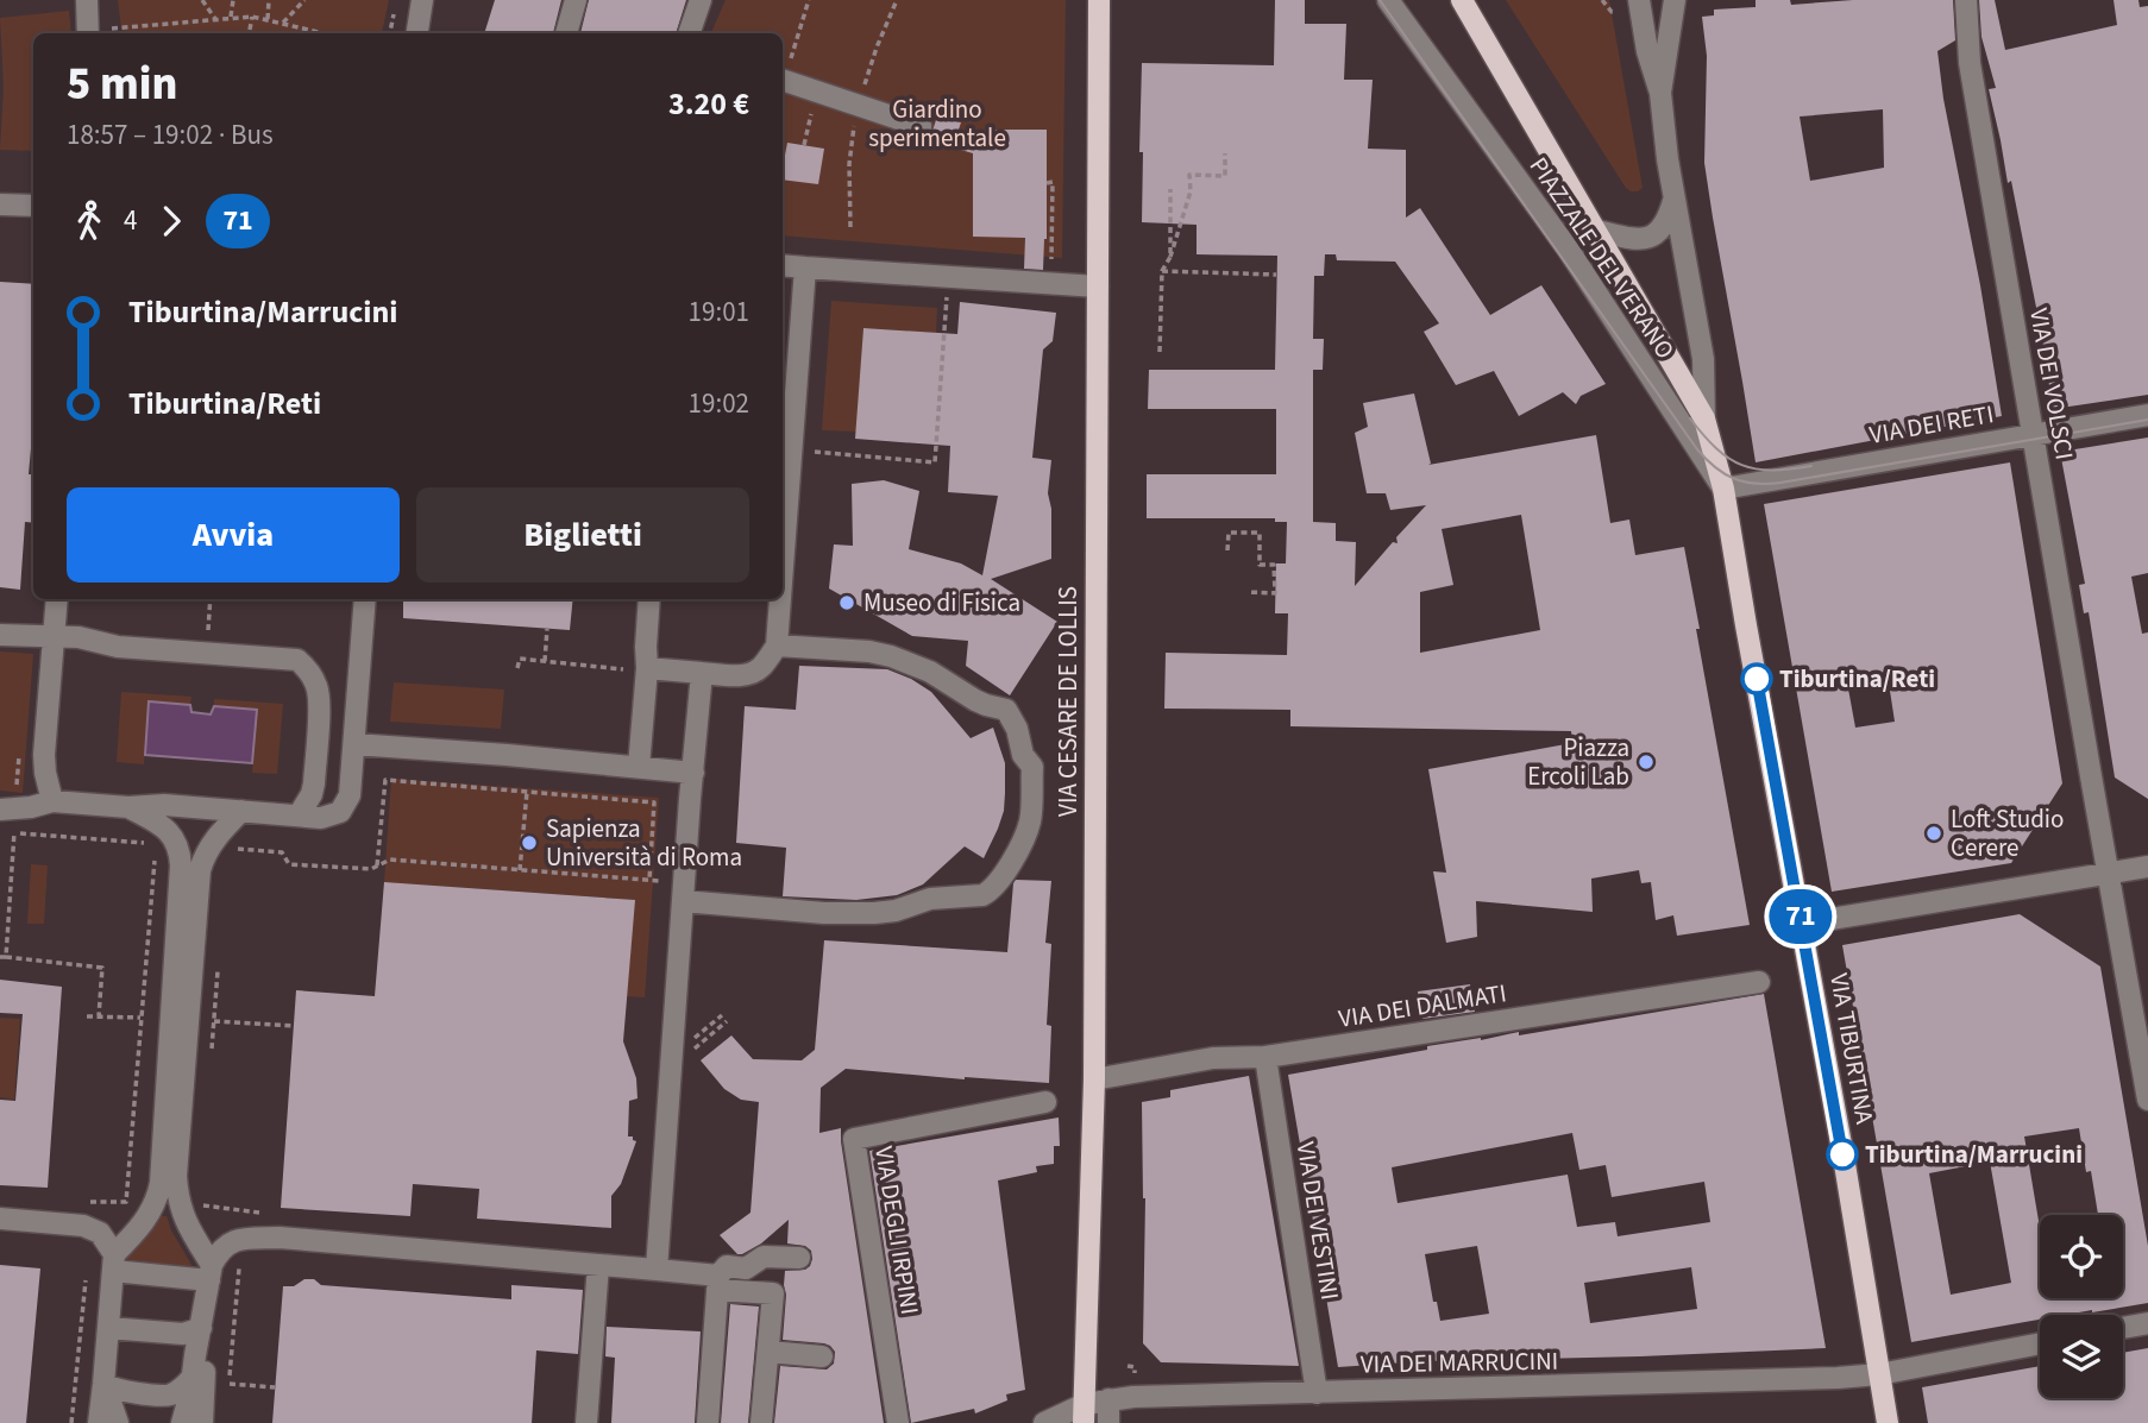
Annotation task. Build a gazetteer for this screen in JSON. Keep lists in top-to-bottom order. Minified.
{"streets":{"main road":["PIAZZALE DEL VERANO","VIA CESARE DE LOLLIS","VIA TIBURTINA"],"street":["VIA DEI VOLSCI","VIA DEI RETI","VIA DEI DALMATI","VIA DEI VESTINI","VIA DEGLI IRPINI","VIA DEI MARRUCINI"]},"crossings":[["PIAZZALE DEL VERANO","VIA DEI RETI"],["PIAZZALE DEL VERANO","VIA TIBURTINA"],["VIA DEI VOLSCI","VIA DEI RETI"],["VIA DEI RETI","VIA TIBURTINA"],["VIA CESARE DE LOLLIS","VIA DEI DALMATI"],["VIA CESARE DE LOLLIS","VIA DEI MARRUCINI"],["VIA DEI DALMATI","VIA DEI VESTINI"],["VIA TIBURTINA","VIA DEI MARRUCINI"],["VIA DEI VESTINI","VIA DEI MARRUCINI"]],"parks":["Giardino sperimentale"],"places":["Museo di Fisica","Tiburtina/Reti","Piazza Ercoli Lab","Loft Studio Cerere","Sapienza Università di Roma","Tiburtina/Marrucini"],"lines":["bus line 71"],"page":{"on_map":"71","heading":["5 min","18:57 – 19:02 · Bus","3.20 €"],"legs":["4","71"],"list":[{"name":"Tiburtina/Marrucini","value":"19:01"},{"name":"Tiburtina/Reti","value":"19:02"}],"buttons":["Avvia","Biglietti"]}}
